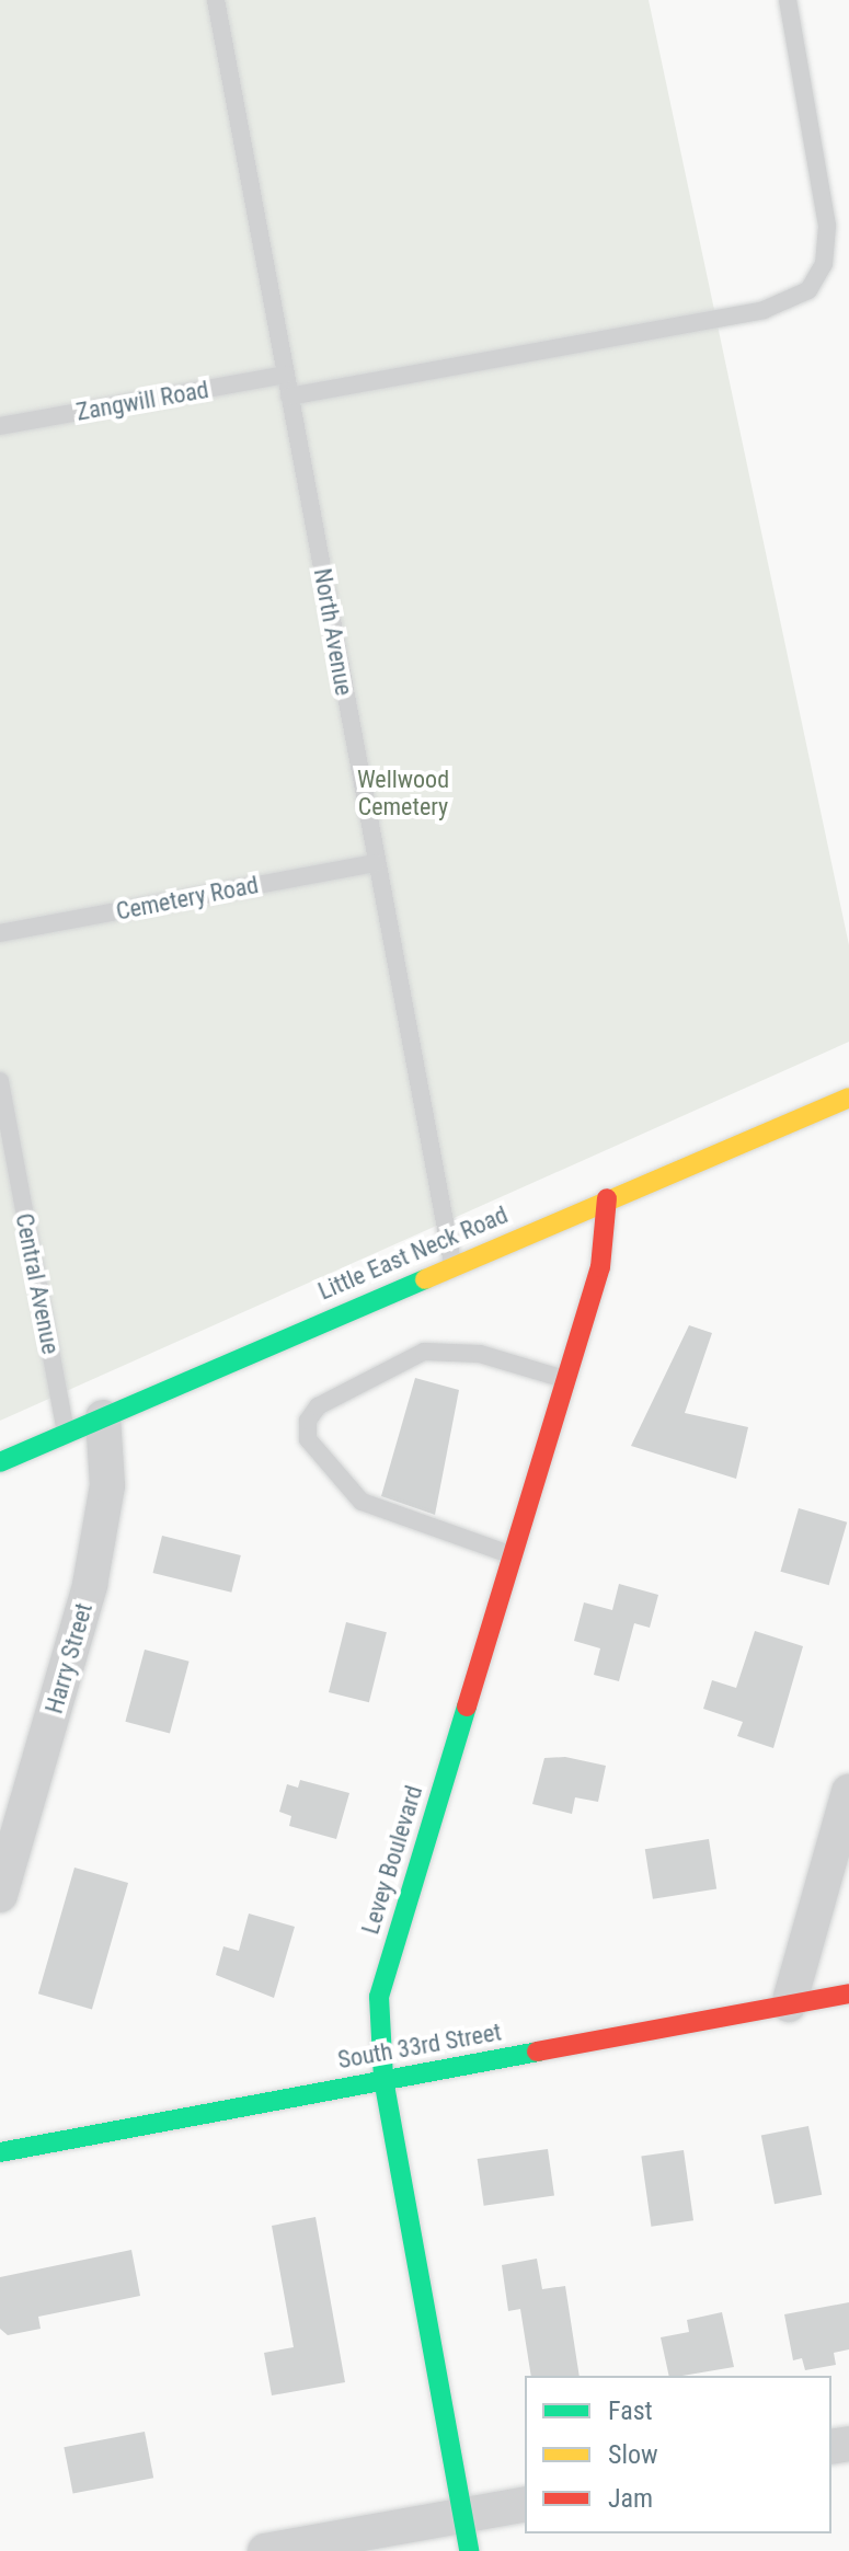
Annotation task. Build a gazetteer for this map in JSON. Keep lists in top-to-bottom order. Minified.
{"streets":{"street":["Little East Neck Road","Harry Street","Levey Boulevard","South 33rd Street"],"lane":["Zangwill Road","North Avenue","Cemetery Road","Central Avenue"]},"crossings":[["Zangwill Road","North Avenue"],["North Avenue","Cemetery Road"],["North Avenue","Little East Neck Road"],["Little East Neck Road","Central Avenue"],["Little East Neck Road","Harry Street"],["Little East Neck Road","Levey Boulevard"],["Levey Boulevard","South 33rd Street"]],"parks":["Wellwood Cemetery"],"legend":["Fast","Slow","Jam"]}
